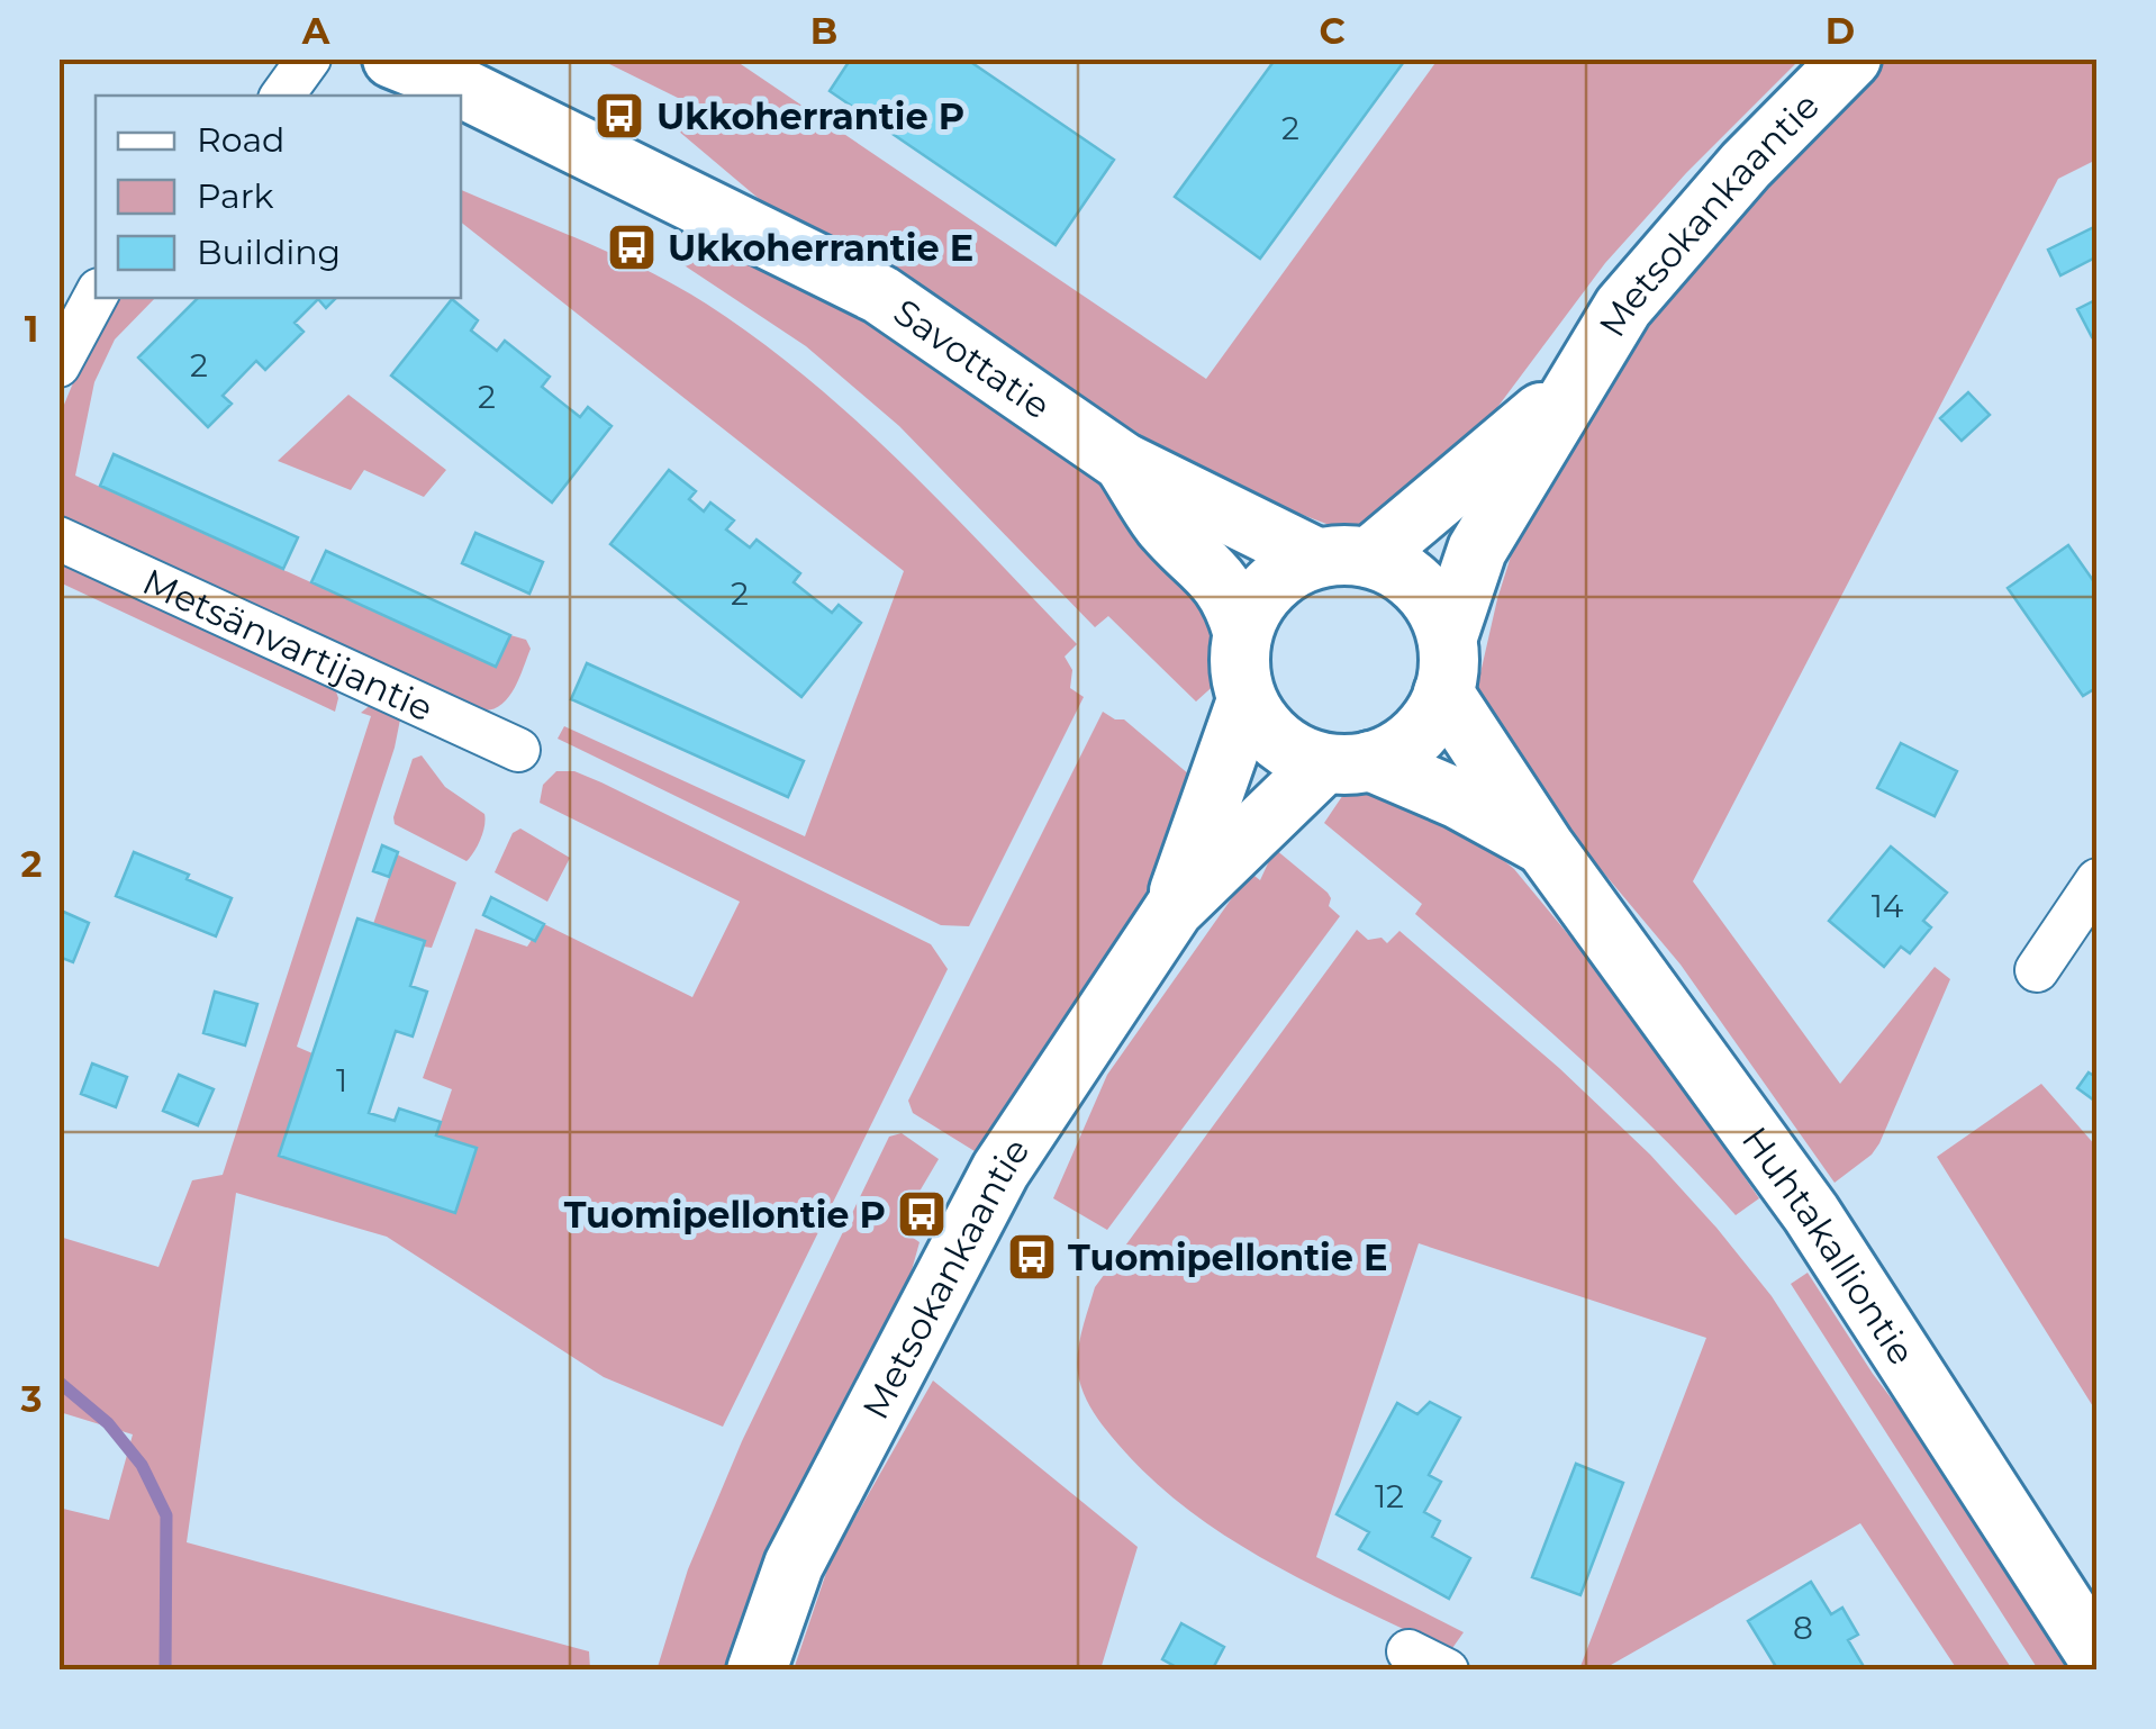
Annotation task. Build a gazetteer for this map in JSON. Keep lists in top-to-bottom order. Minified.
{"streets":{"street":["Metsokankaantie","Savottatie","Metsänvartijantie","Huhtakalliontie"]},"crossings":[["Metsokankaantie","Savottatie"],["Metsokankaantie","Huhtakalliontie"],["Savottatie","Huhtakalliontie"]],"places":{"bus stop":["Ukkoherrantie P","Ukkoherrantie E","Tuomipellontie P","Tuomipellontie E"]},"house_numbers":["2","2","2","2","14","1","12","8"],"legend":["Road","Park","Building"],"grid":{"columns":["A","B","C","D"],"rows":["1","2","3"]}}
